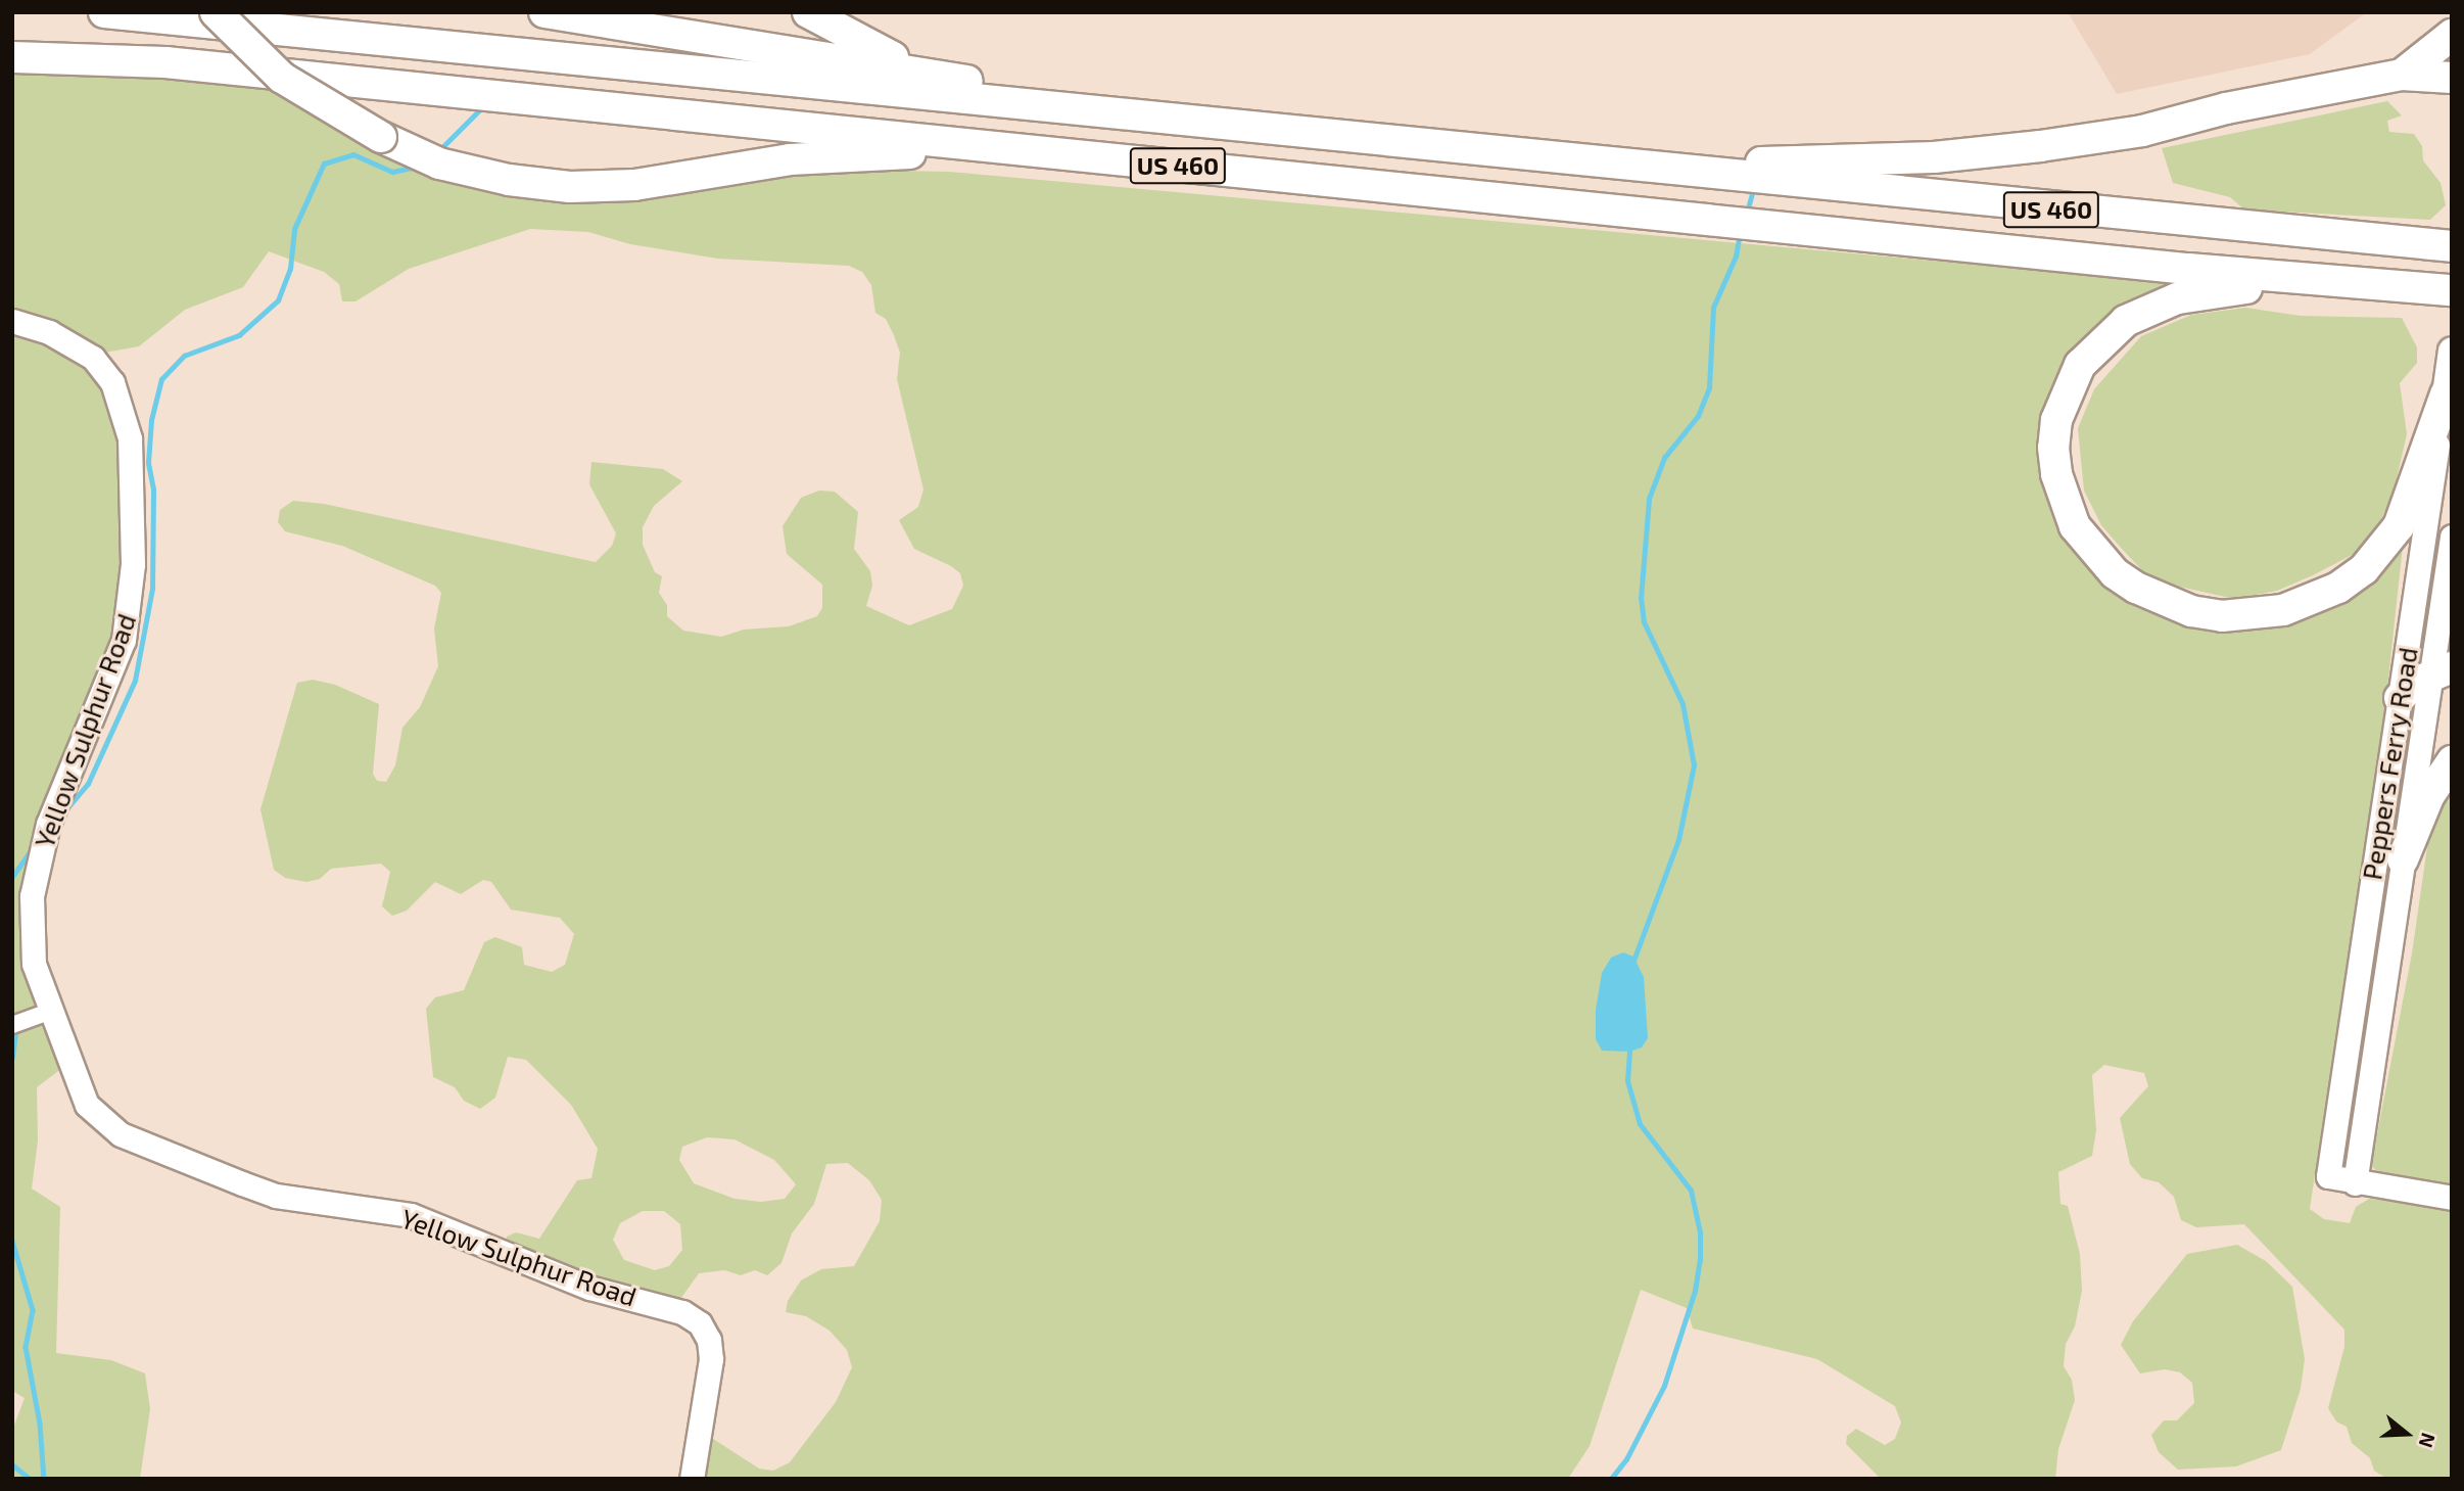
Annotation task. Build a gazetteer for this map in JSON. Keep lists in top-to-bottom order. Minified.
{"streets":{"highway":["US 460"],"main road":["Peppers Ferry Road"],"street":["Yellow Sulphur Road"]},"north":"right"}
